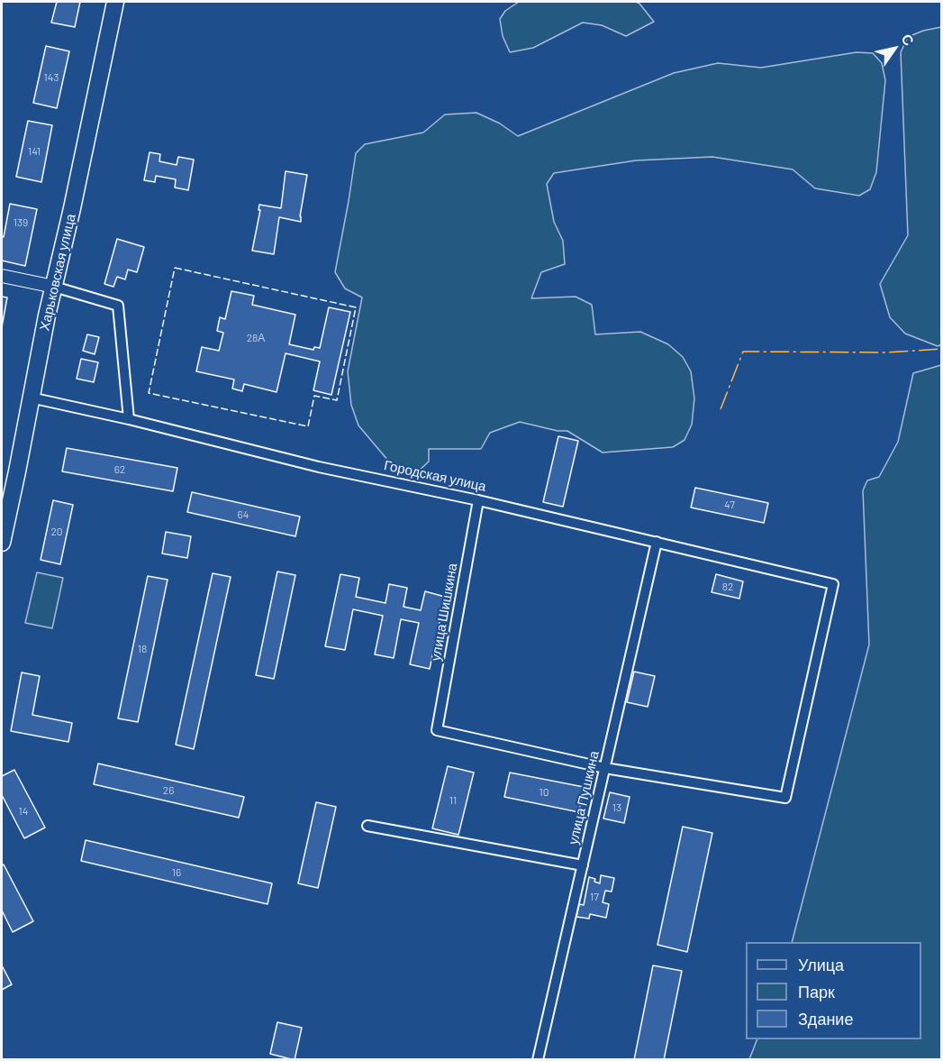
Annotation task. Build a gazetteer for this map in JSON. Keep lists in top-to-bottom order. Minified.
{"streets":{"highway":["Харьковская улица"],"street":["Городская улица","улица Шишкина","улица Пушкина"]},"crossings":[["Харьковская улица","Городская улица"],["Городская улица","улица Шишкина"],["Городская улица","улица Пушкина"],["улица Шишкина","улица Пушкина"]],"house_numbers":["143","141","139","28А","62","47","64","20","82","18","26","10","11","13","14","16","17"],"legend":["Улица","Парк","Здание"],"north":"top right"}
